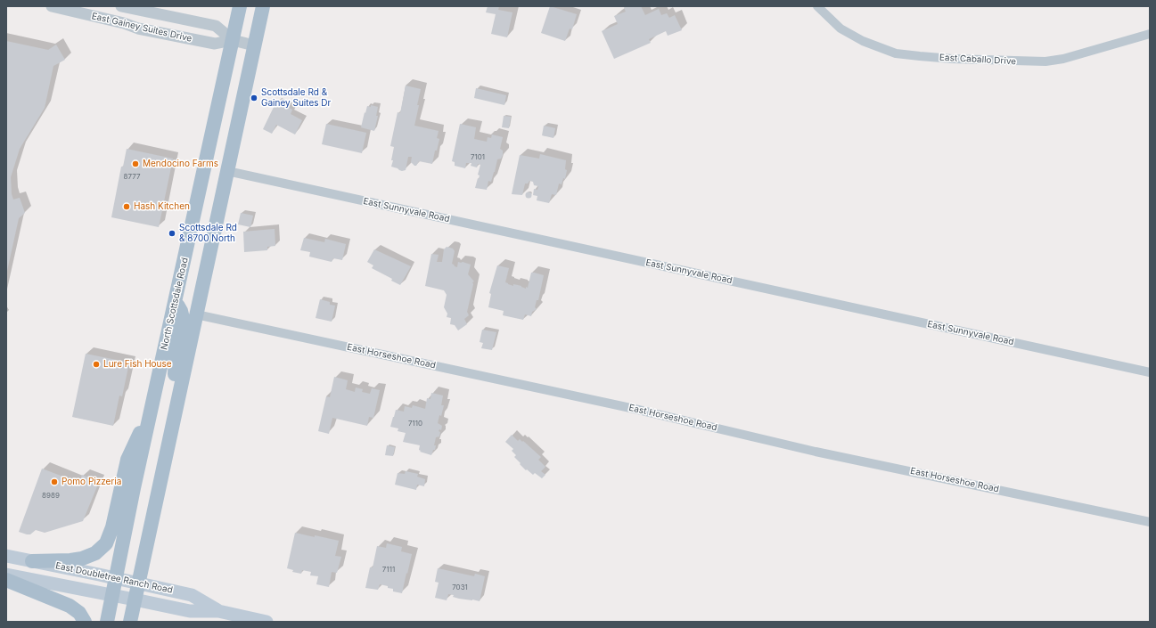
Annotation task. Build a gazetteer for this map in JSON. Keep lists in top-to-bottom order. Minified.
{"streets":{"main road":["North Scottsdale Road","East Doubletree Ranch Road"],"street":["East Gainey Suites Drive","East Caballo Drive","East Sunnyvale Road","East Horseshoe Road"]},"crossings":[["East Gainey Suites Drive","North Scottsdale Road"],["North Scottsdale Road","East Doubletree Ranch Road"]],"places":["Scottsdale Rd & Gainey Suites Dr","Mendocino Farms","Hash Kitchen","Scottsdale Rd & 8700 North","Lure Fish House","Pomo Pizzeria"],"house_numbers":["7101","8777","7110","8989","7111","7031"]}
